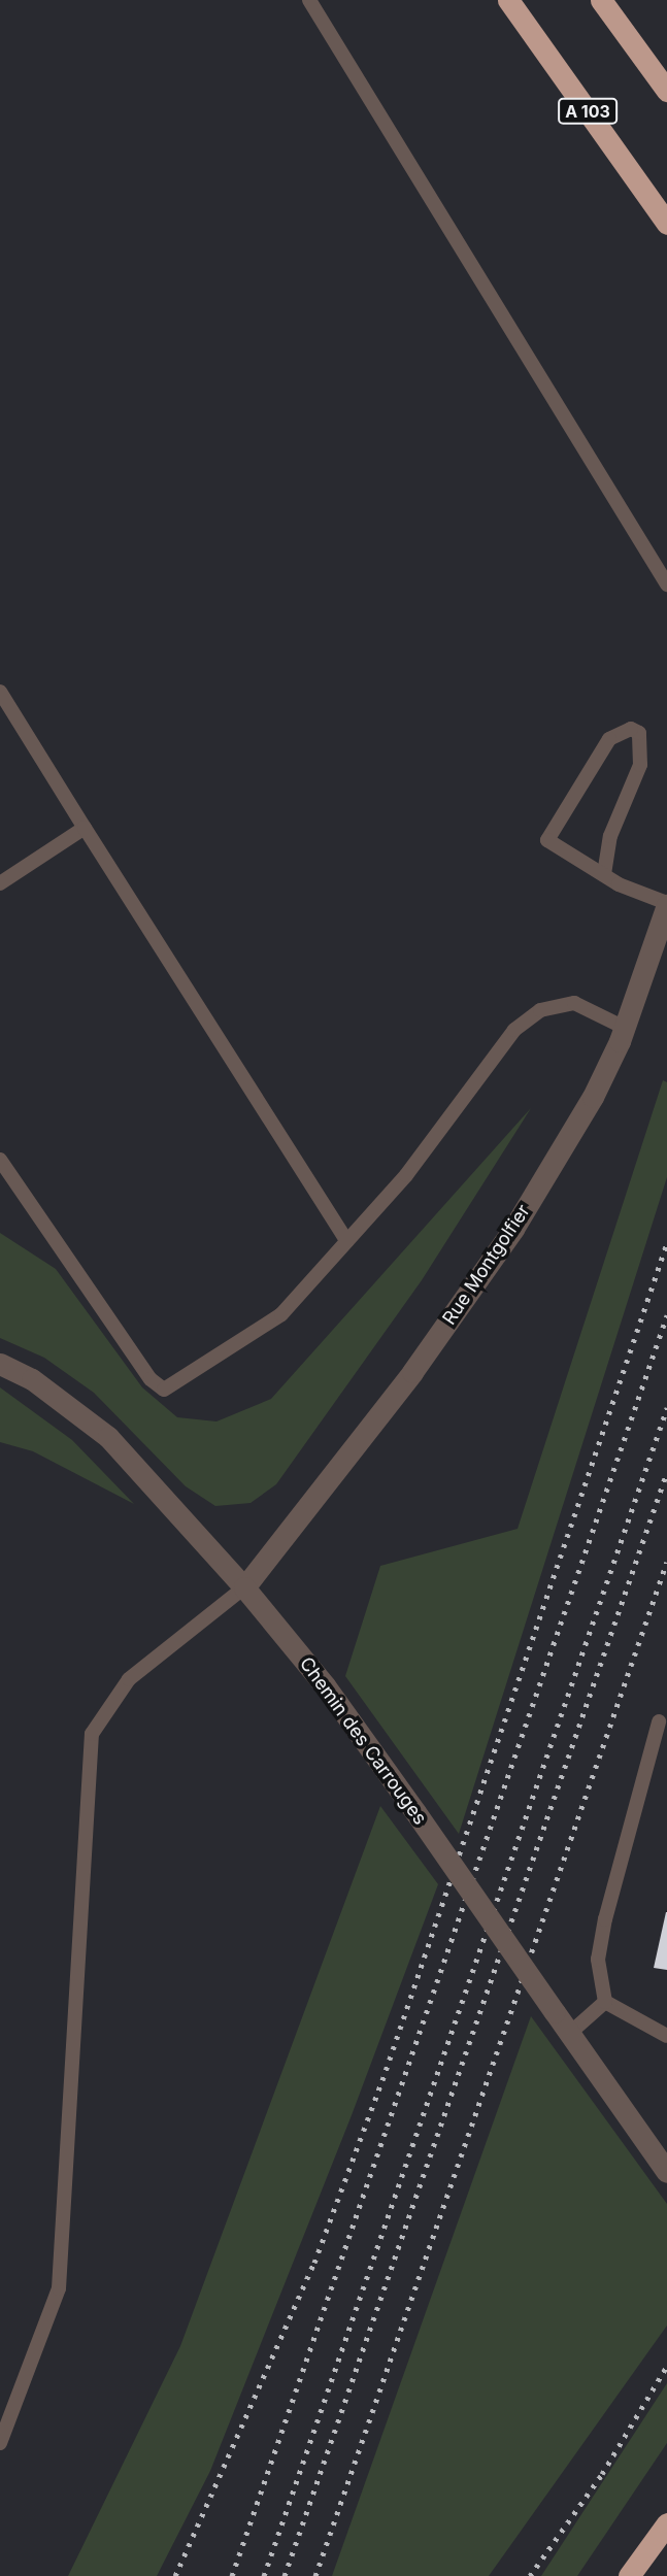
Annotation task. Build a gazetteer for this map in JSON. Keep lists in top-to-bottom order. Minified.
{"streets":{"highway":["A 103"],"street":["Rue Montgolfier","Chemin des Carrouges"]},"crossings":[["Rue Montgolfier","Chemin des Carrouges"]]}
